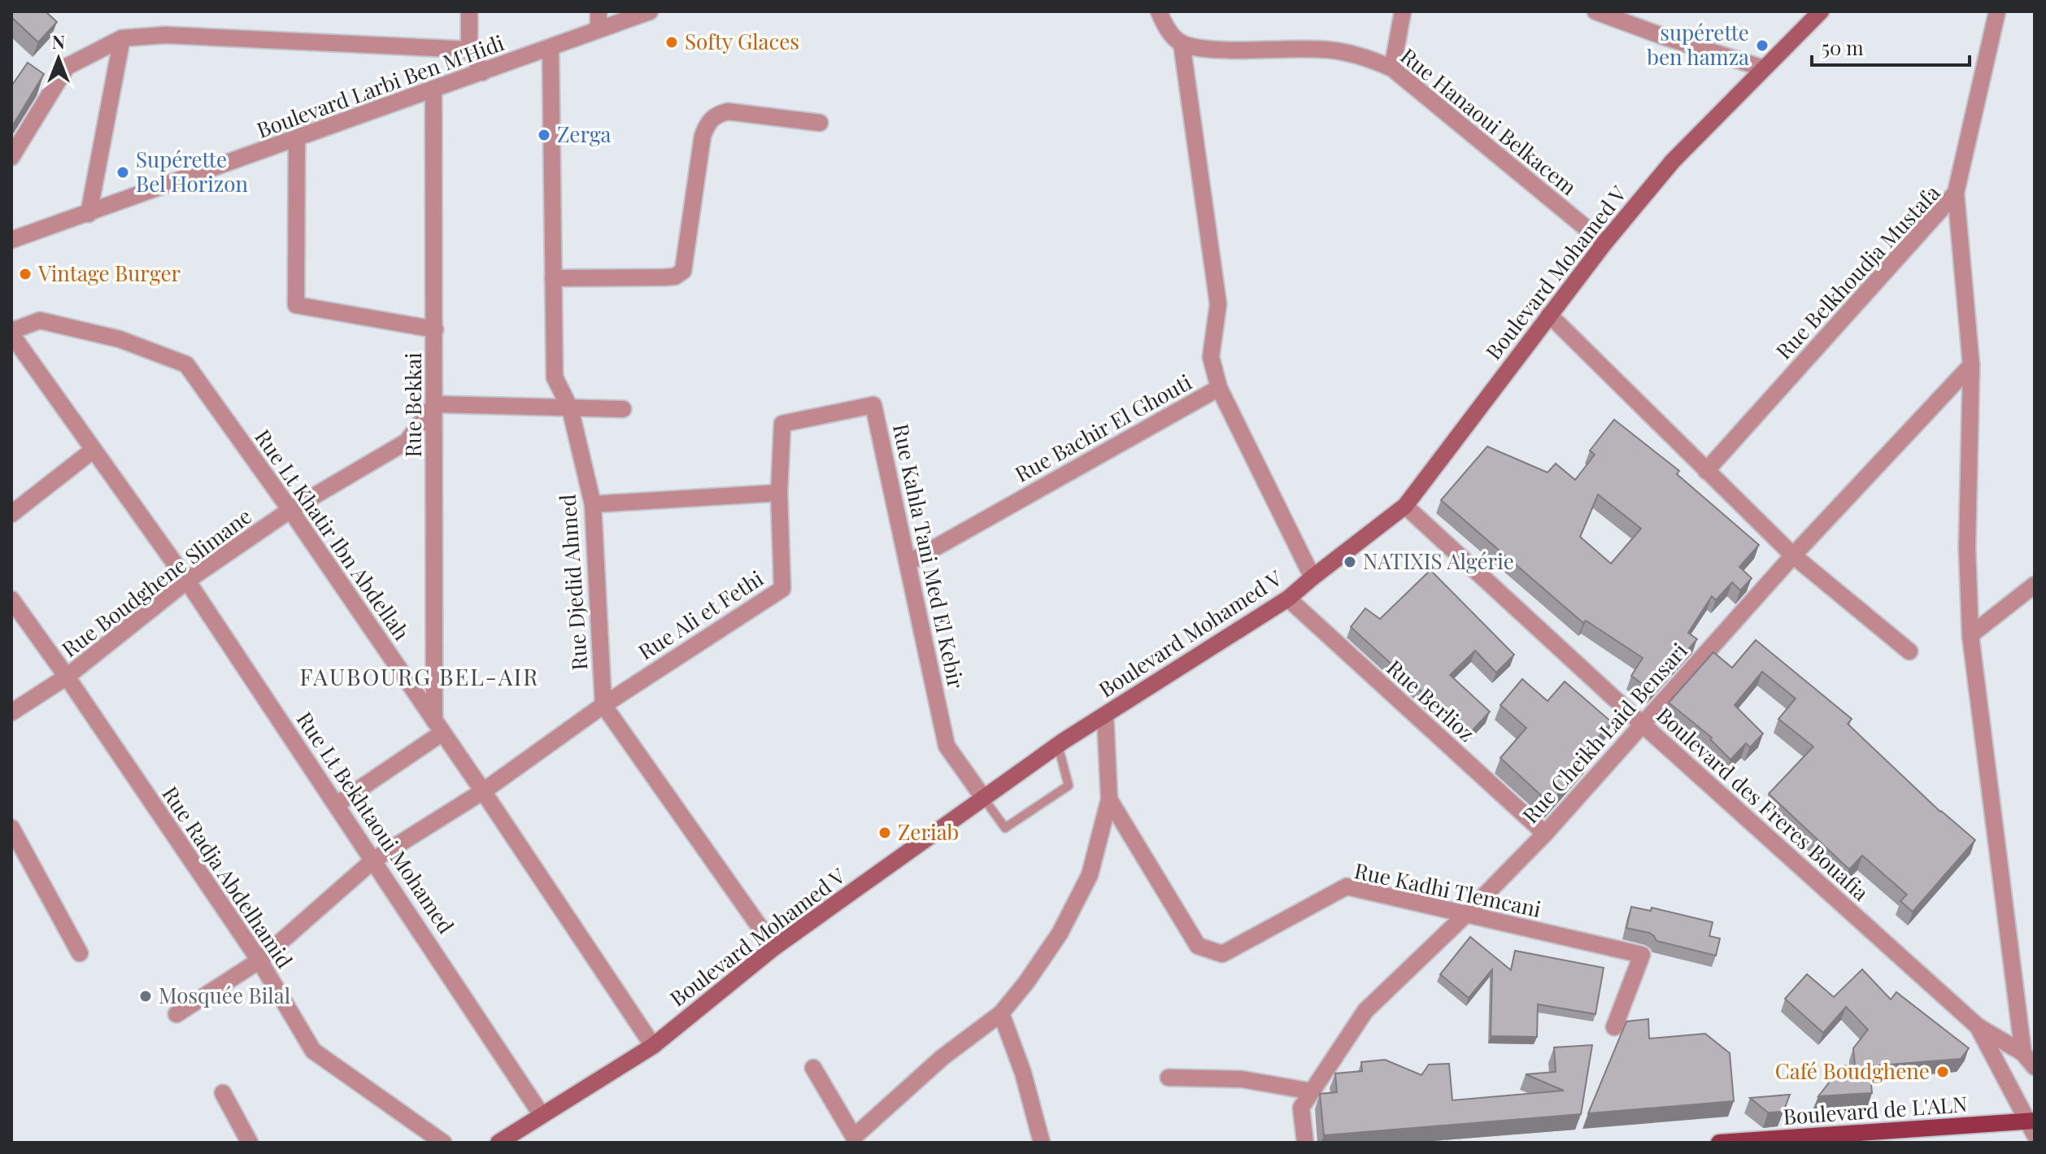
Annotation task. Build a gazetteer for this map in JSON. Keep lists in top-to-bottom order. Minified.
{"streets":{"main road":["Boulevard Mohamed V","Boulevard de L'ALN"],"street":["Boulevard Larbi Ben M'Hidi","Rue Hanaoui Belkacem","Rue Belkhoudja Mustafa","Rue Bekkai","Rue Bachir El Ghouti","Rue Lt Khatir Ibn Abdellah","Rue Kahla Tani Med El Kebir","Rue Djedid Ahmed","Rue Boudghene Slimane","Rue Ali et Fethi","Rue Berlioz","Rue Cheikh Laid Bensari","Boulevard des Freres Bouafia","Rue Lt Bekhtaoui Mohamed","Rue Radja Abdelhamid","Rue Kadhi Tlemcani"]},"crossings":[["Boulevard Larbi Ben M'Hidi","Rue Bekkai"],["Boulevard Larbi Ben M'Hidi","Rue Djedid Ahmed"],["Rue Hanaoui Belkacem","Boulevard Mohamed V"],["Rue Hanaoui Belkacem","Rue Bachir El Ghouti"],["Rue Belkhoudja Mustafa","Rue Cheikh Laid Bensari"],["Boulevard Mohamed V","Rue Lt Khatir Ibn Abdellah"],["Boulevard Mohamed V","Rue Kahla Tani Med El Kebir"],["Boulevard Mohamed V","Rue Berlioz"],["Boulevard Mohamed V","Boulevard des Freres Bouafia"],["Boulevard Mohamed V","Rue Lt Bekhtaoui Mohamed"],["Rue Bekkai","Rue Lt Khatir Ibn Abdellah"],["Rue Bekkai","Rue Boudghene Slimane"],["Rue Bachir El Ghouti","Rue Kahla Tani Med El Kebir"],["Rue Lt Khatir Ibn Abdellah","Rue Boudghene Slimane"],["Rue Lt Khatir Ibn Abdellah","Rue Lt Bekhtaoui Mohamed"],["Rue Kahla Tani Med El Kebir","Rue Ali et Fethi"],["Rue Djedid Ahmed","Rue Ali et Fethi"],["Rue Boudghene Slimane","Rue Lt Bekhtaoui Mohamed"],["Rue Boudghene Slimane","Rue Radja Abdelhamid"],["Rue Berlioz","Rue Cheikh Laid Bensari"],["Rue Cheikh Laid Bensari","Boulevard des Freres Bouafia"],["Rue Cheikh Laid Bensari","Rue Kadhi Tlemcani"]],"districts":["FAUBOURG BEL-AIR"],"places":["Softy Glaces","supérette ben hamza","Zerga","Supérette Bel Horizon","Vintage Burger","NATIXIS Algérie","Zeriab","Mosquée Bilal","Café Boudghene"],"scale_bar":"50 m","north":"top"}
